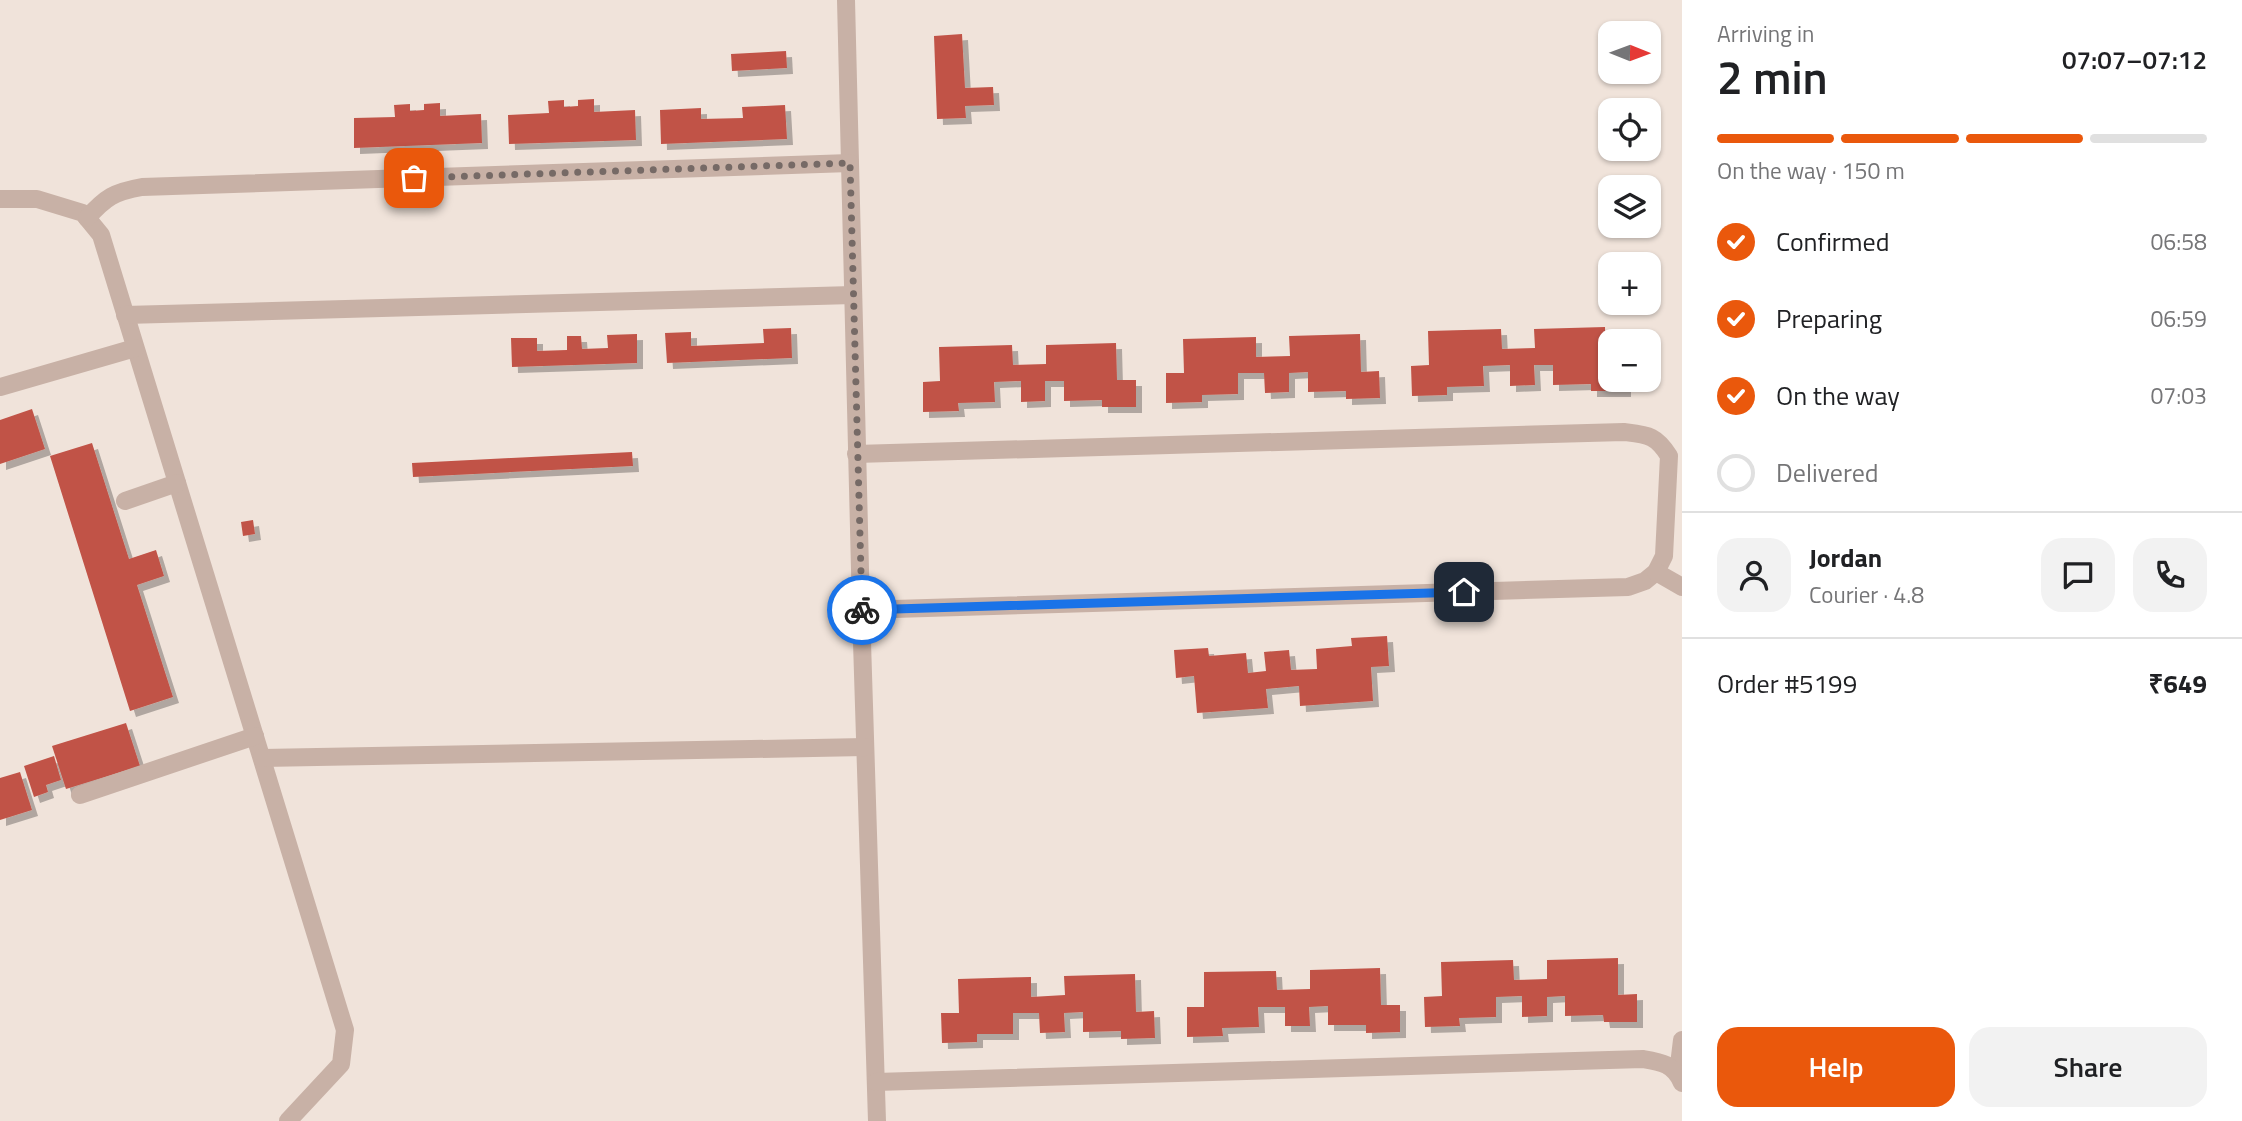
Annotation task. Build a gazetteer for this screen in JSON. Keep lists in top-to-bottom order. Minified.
{"north":"right","page":{"heading":["2 min","Arriving in","07:07–07:12"],"panel":["Jordan","Courier · 4.8","Order #5199","₹649"],"map_buttons":["+","−"],"bar":"On the way · 150 m","list":[["Confirmed","06:58"],["Preparing","06:59"],["On the way","07:03"],"Delivered"],"buttons":["Help","Share"]}}
